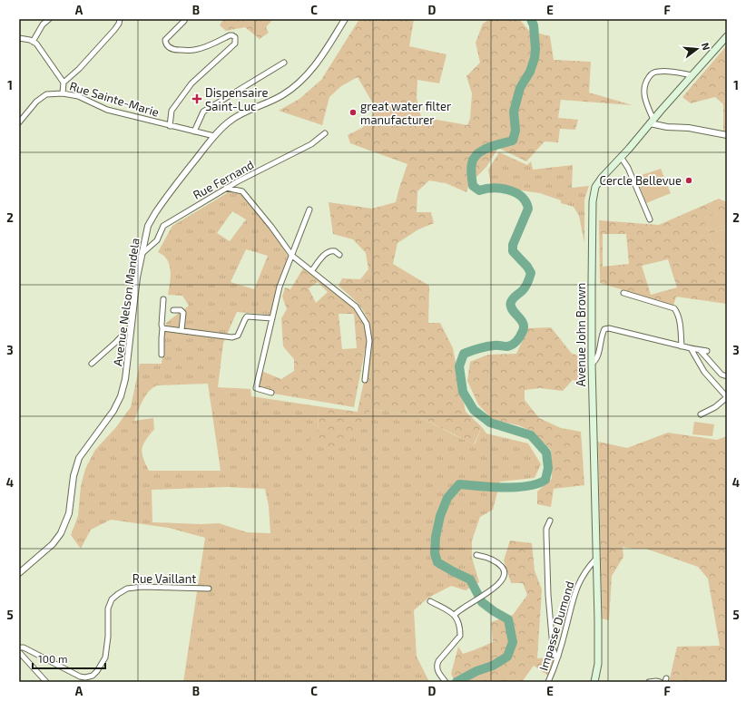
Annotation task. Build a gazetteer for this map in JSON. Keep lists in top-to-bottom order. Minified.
{"streets":{"main road":["Avenue John Brown"],"street":["Rue Sainte-Marie","Rue Fernand","Avenue Nelson Mandela","Rue Vaillant","Impasse Dumond"]},"crossings":[["Rue Sainte-Marie","Avenue Nelson Mandela"],["Rue Fernand","Avenue Nelson Mandela"],["Avenue John Brown","Impasse Dumond"]],"places":{"health":["Dispensaire Saint-Luc"],"other":["great water filter manufacturer","Cercle Bellevue"]},"scale_bar":"100 m","north":"right","grid":{"columns":["A","B","C","D","E","F"],"rows":["1","2","3","4","5"]}}
